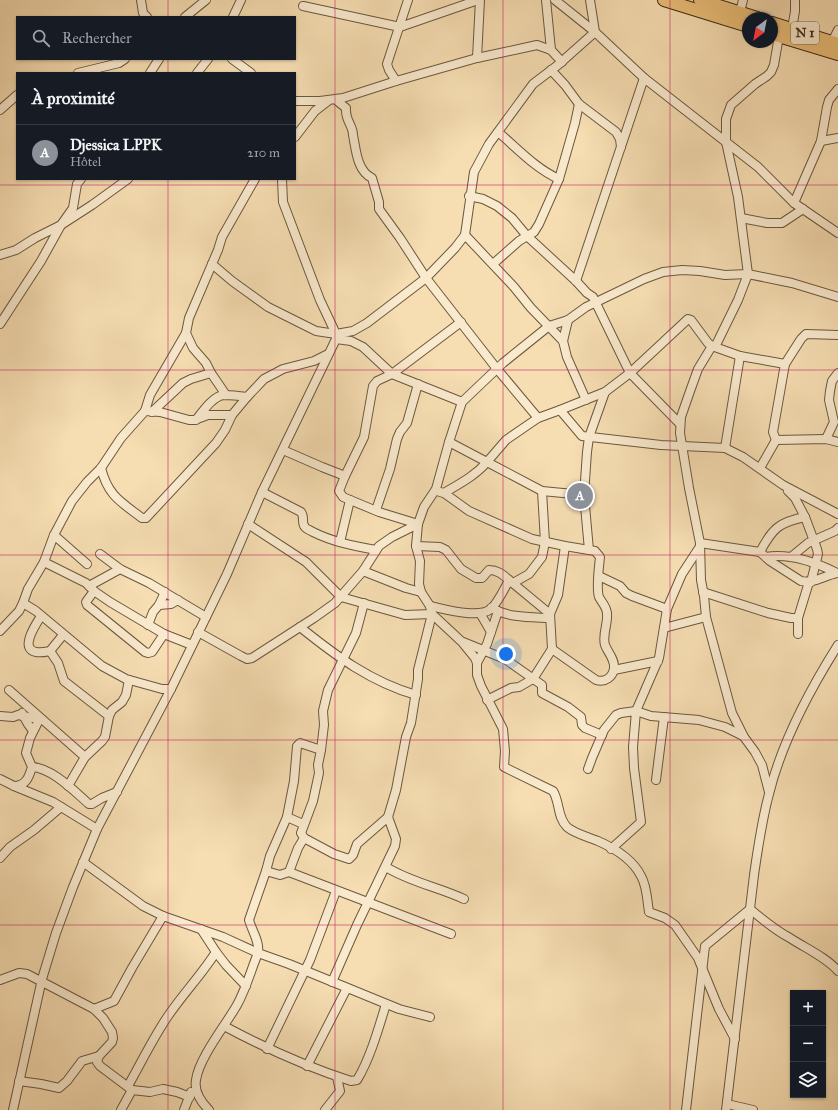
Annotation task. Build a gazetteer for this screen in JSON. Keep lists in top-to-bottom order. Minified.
{"streets":{"highway":["N 1"]},"north":"bottom left","page":{"search":"Rechercher","heading":"À proximité","list":[{"mark":"A","name":"Djessica LPPK","note":"Hôtel","value":"210 m"}],"pins":"A","map_buttons":["+","−"]}}
